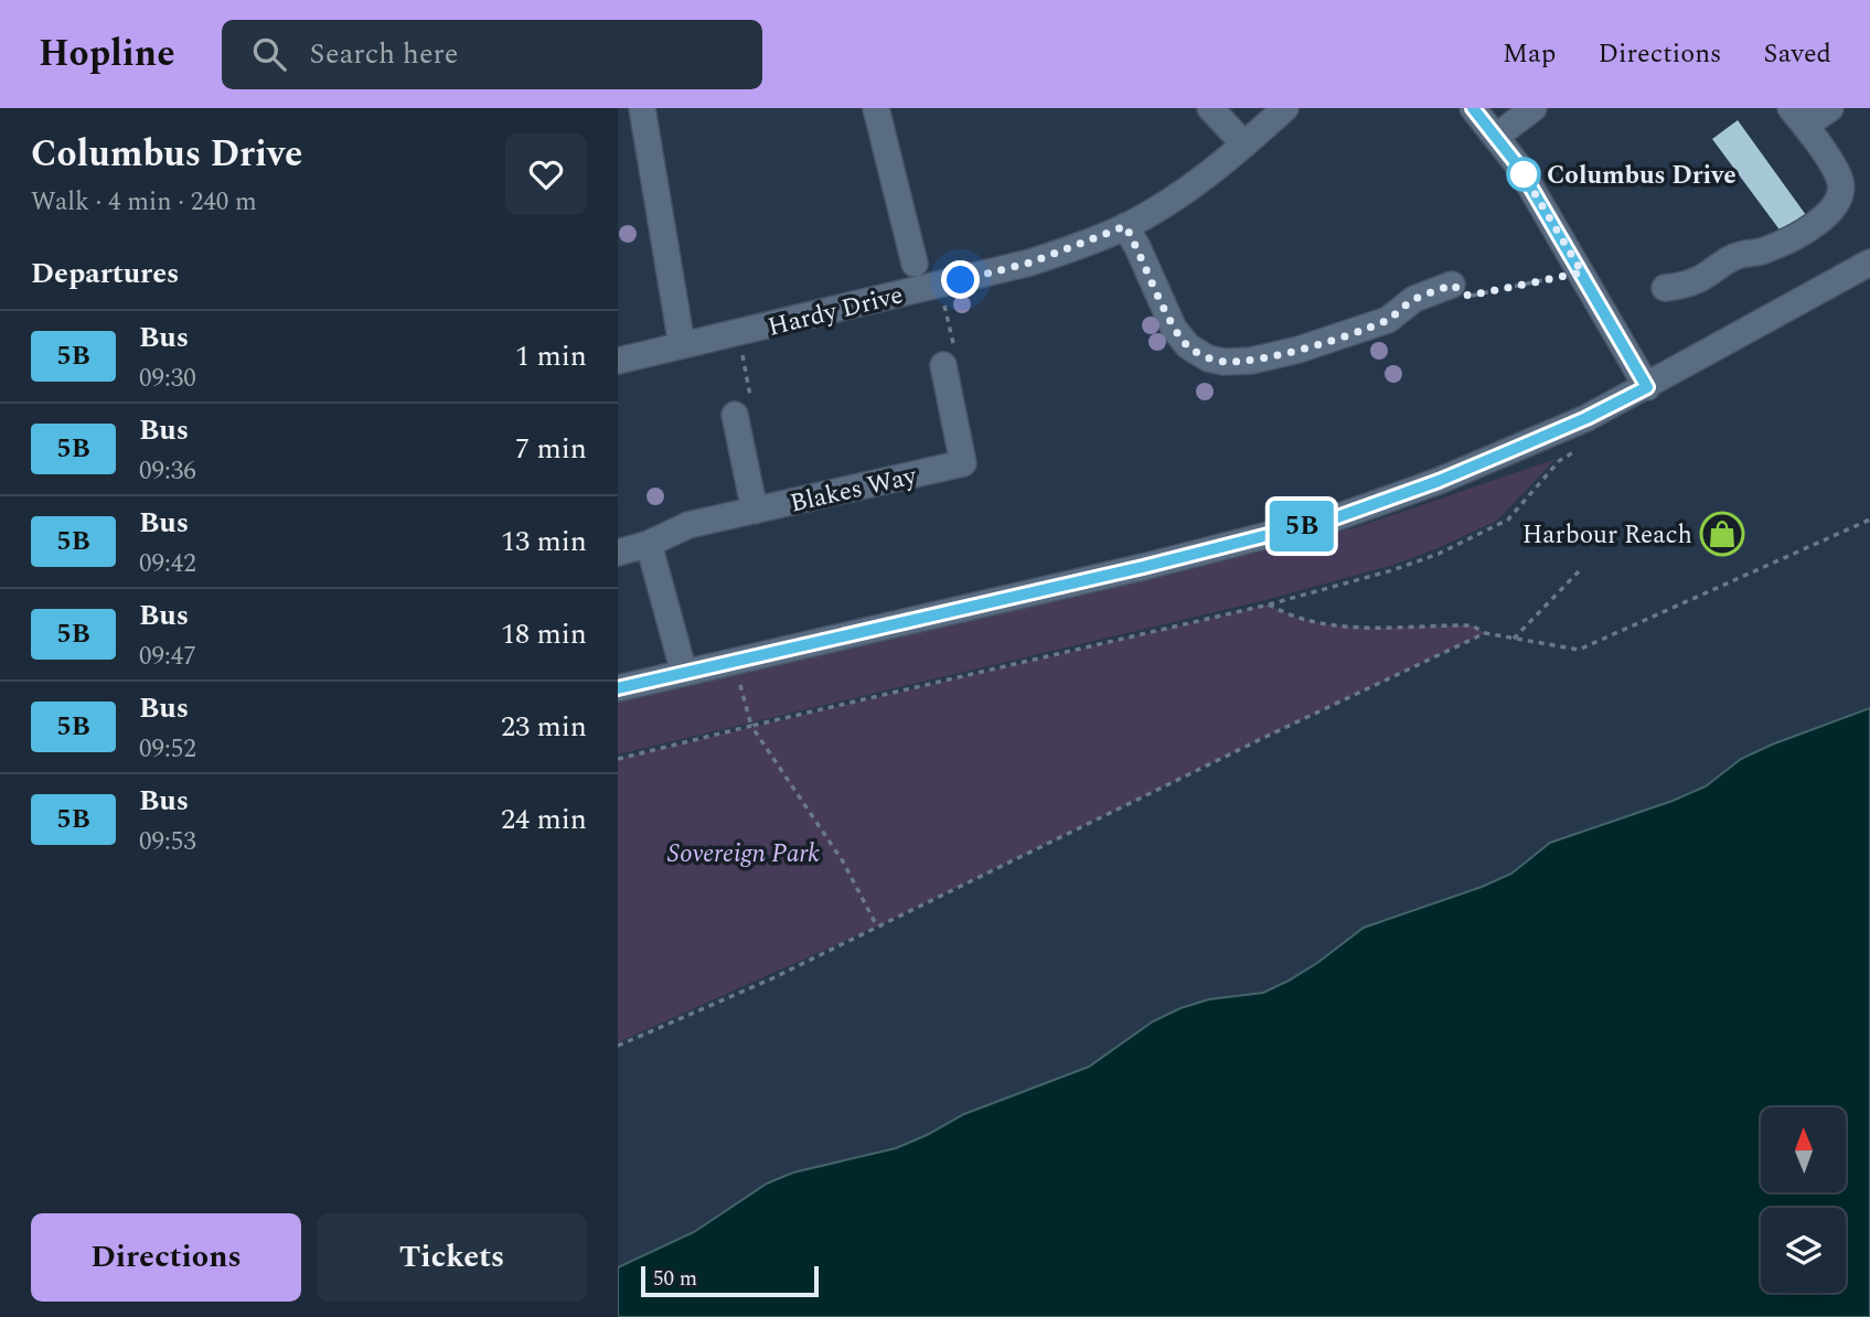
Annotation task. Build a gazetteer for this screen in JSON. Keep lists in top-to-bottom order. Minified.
{"streets":{"street":["Hardy Drive","Blakes Way"]},"parks":["Sovereign Park"],"places":{"other":["Columbus Drive"],"shop":["Harbour Reach"]},"lines":["bus line 5B"],"scale_bar":"50 m","north":"top","page":{"header":"Hopline","search":"Search here","nav":["Map","Directions","Saved"],"heading":[["Columbus Drive","Walk · 4 min · 240 m"],"Departures"],"on_map":"5B","list":[{"mark":"5B","name":"Bus","note":"09:30","value":"1 min"},{"mark":"5B","name":"Bus","note":"09:36","value":"7 min"},{"mark":"5B","name":"Bus","note":"09:42","value":"13 min"},{"mark":"5B","name":"Bus","note":"09:47","value":"18 min"},{"mark":"5B","name":"Bus","note":"09:52","value":"23 min"},{"mark":"5B","name":"Bus","note":"09:53","value":"24 min"}],"buttons":["Directions","Tickets"],"scale":"50 m"}}
